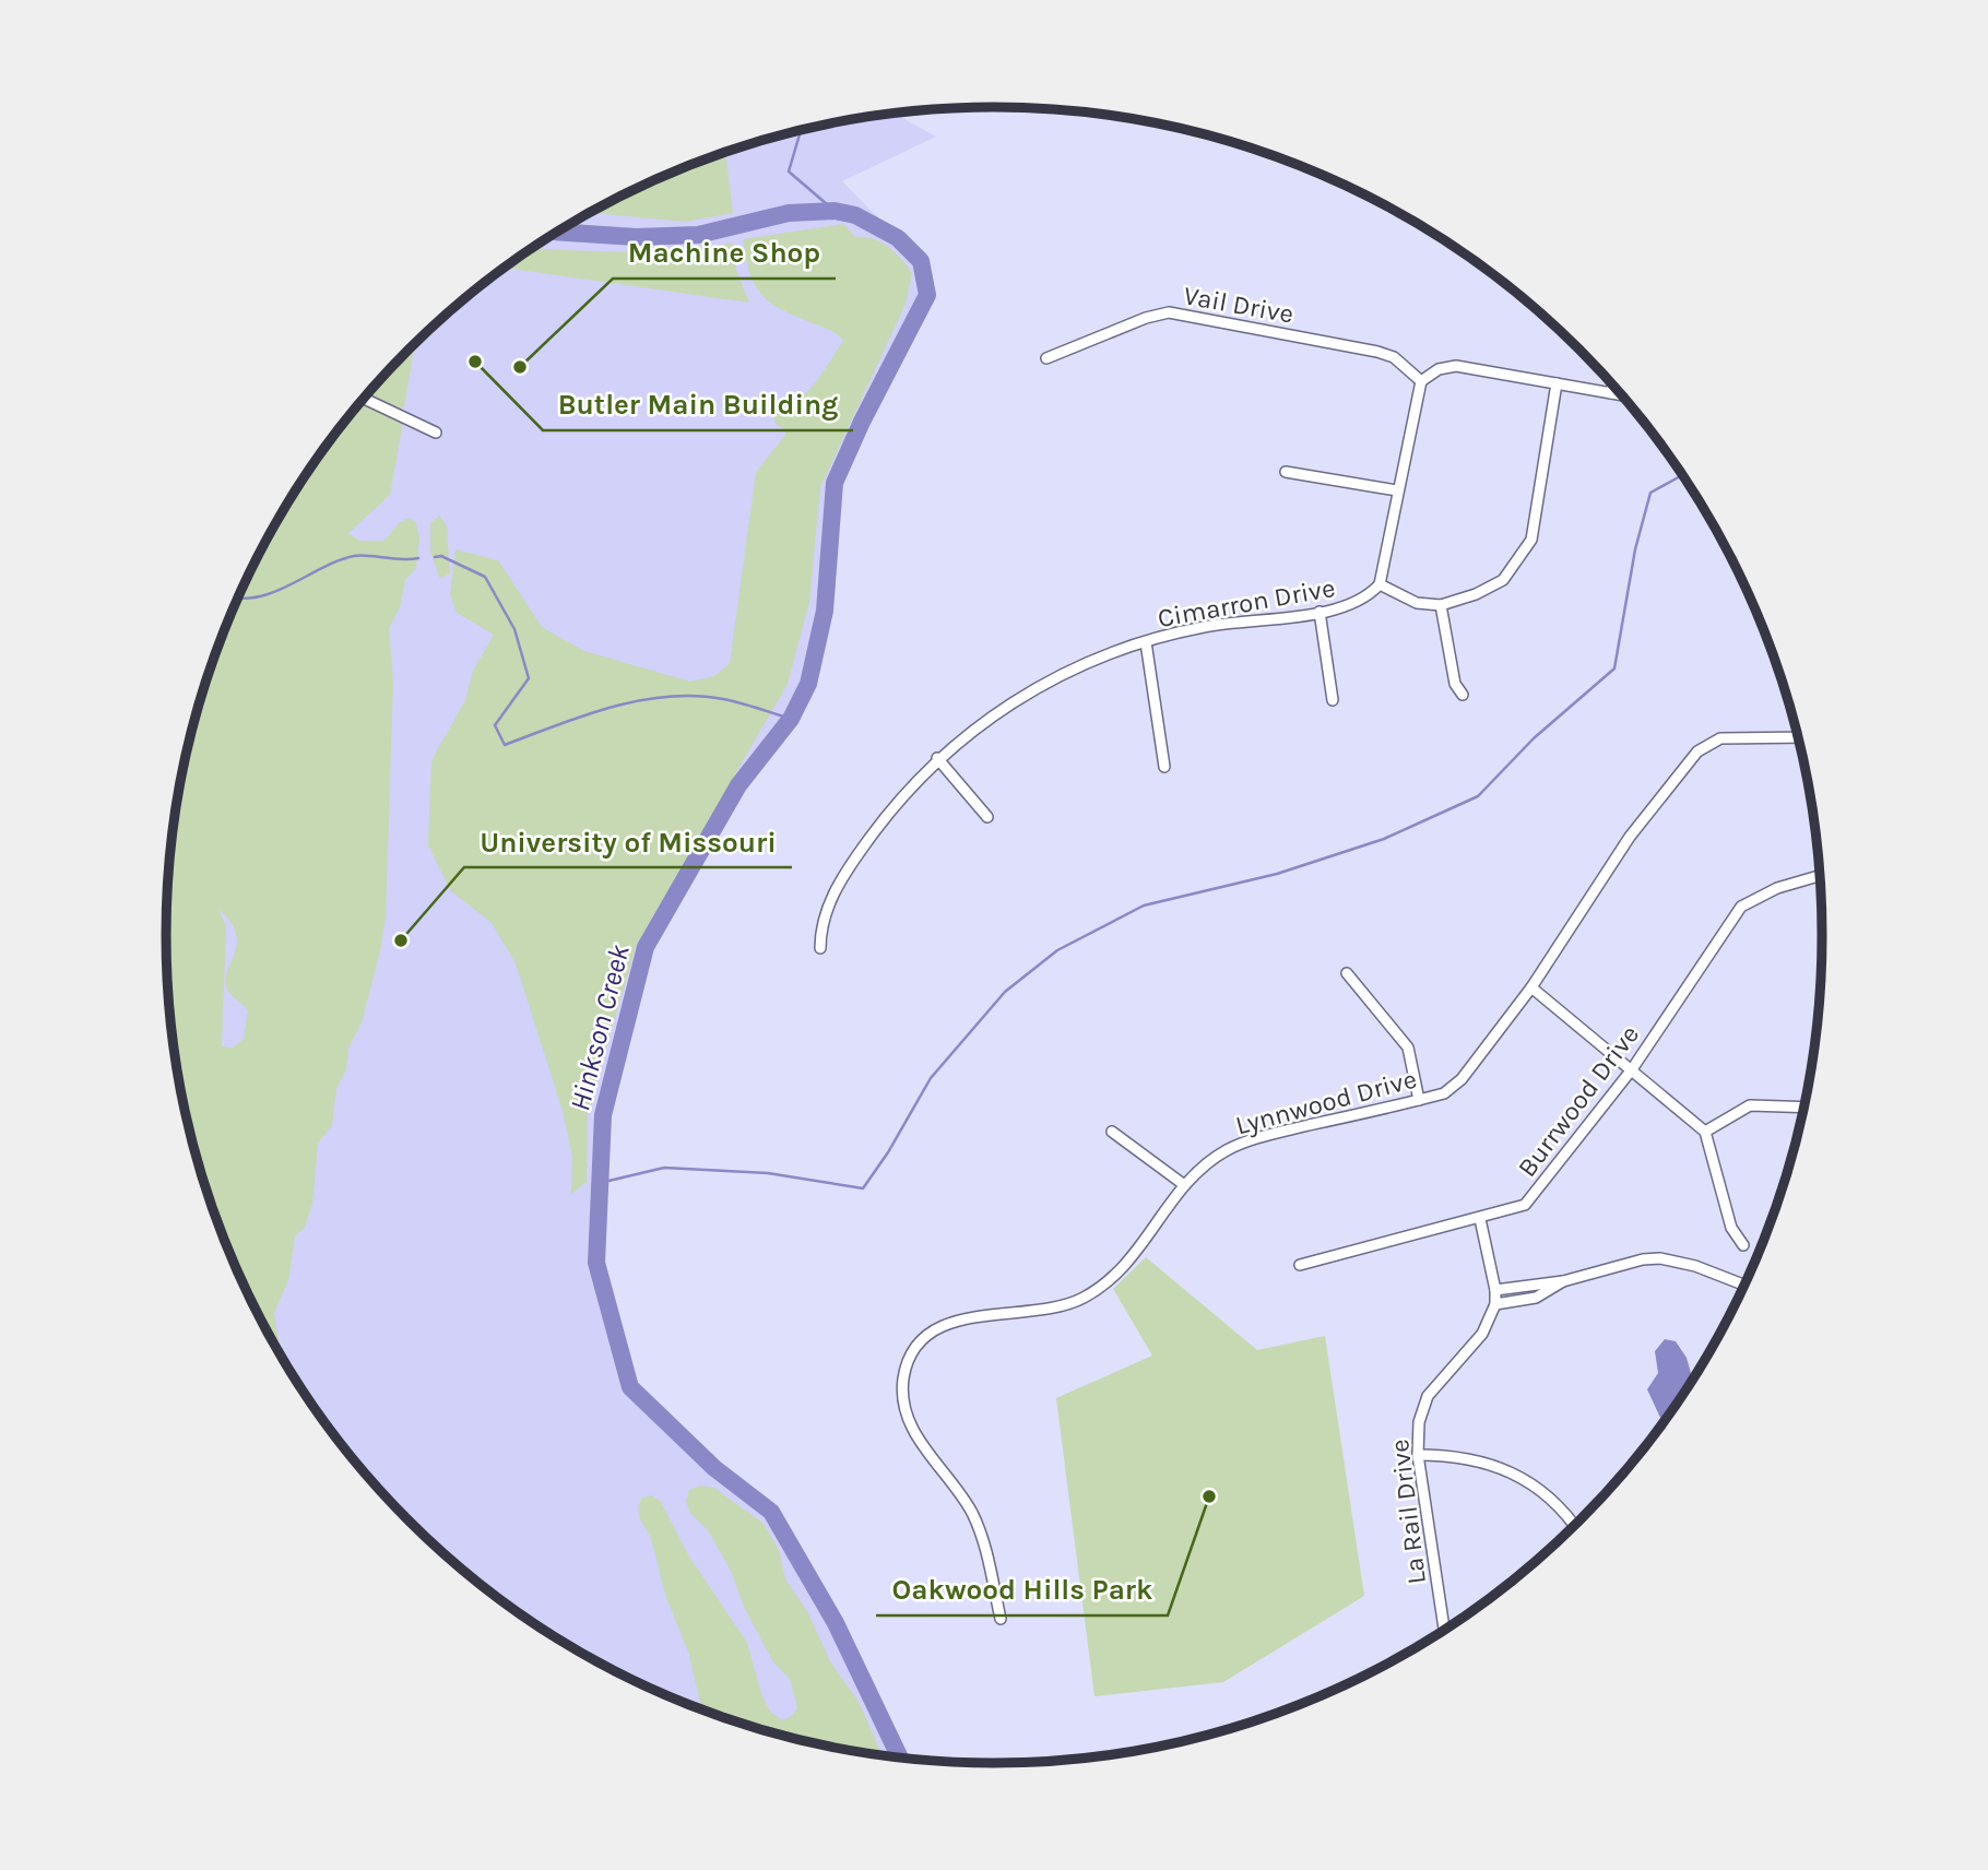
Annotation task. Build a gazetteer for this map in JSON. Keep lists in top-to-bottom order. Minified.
{"streets":{"street":["Vail Drive","Cimarron Drive","Burrwood Drive","Lynnwood Drive","La Rail Drive"]},"crossings":[["Burrwood Drive","La Rail Drive"]],"water":["Hinkson Creek"],"places":["Butler Main Building","Machine Shop","University of Missouri","Oakwood Hills Park"]}
